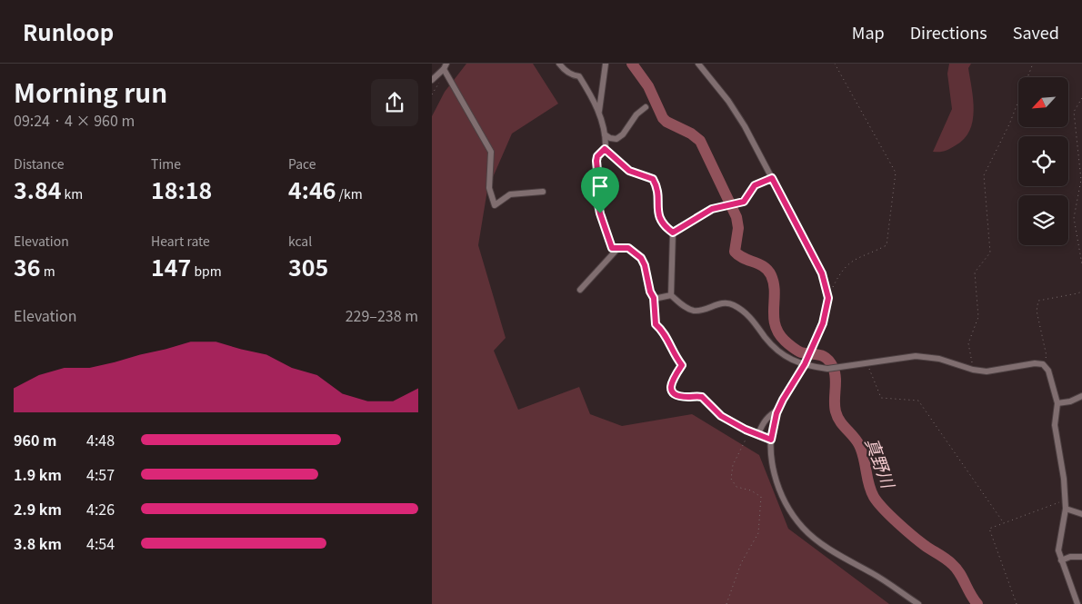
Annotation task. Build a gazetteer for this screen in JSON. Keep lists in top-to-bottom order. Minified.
{"water":["真野川"],"north":"bottom left","page":{"header":"Runloop","nav":["Map","Directions","Saved"],"heading":["Morning run","09:24 · 4 × 960 m"],"stats":[["Distance","3.84 km"],["Time","18:18"],["Pace","4:46 /km"],["Elevation","36 m"],["Heart rate","147 bpm"],["kcal","305"]],"chart":["Elevation","229–238 m"],"list":[{"name":"960 m","note":"4:48"},{"name":"1.9 km","note":"4:57"},{"name":"2.9 km","note":"4:26"},{"name":"3.8 km","note":"4:54"}]}}
